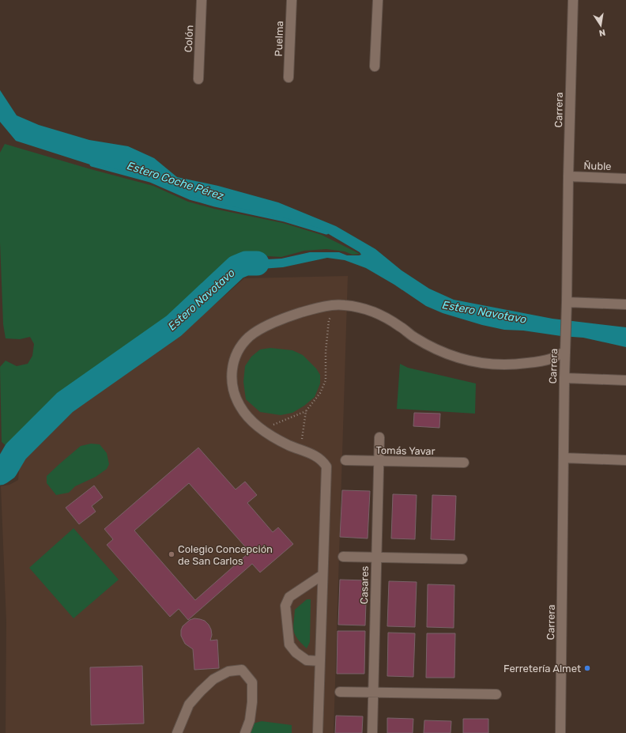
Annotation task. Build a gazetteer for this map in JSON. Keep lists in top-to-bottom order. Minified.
{"streets":{"street":["Colón","Puelma","Carrera","Ñuble","Tomás Yavar","Casares"]},"crossings":[["Carrera","Ñuble"],["Tomás Yavar","Casares"]],"water":["Estero Coche Pérez","Estero Navotavo"],"places":["Colegio Concepción de San Carlos","Ferretería Almet"],"north":"bottom"}
